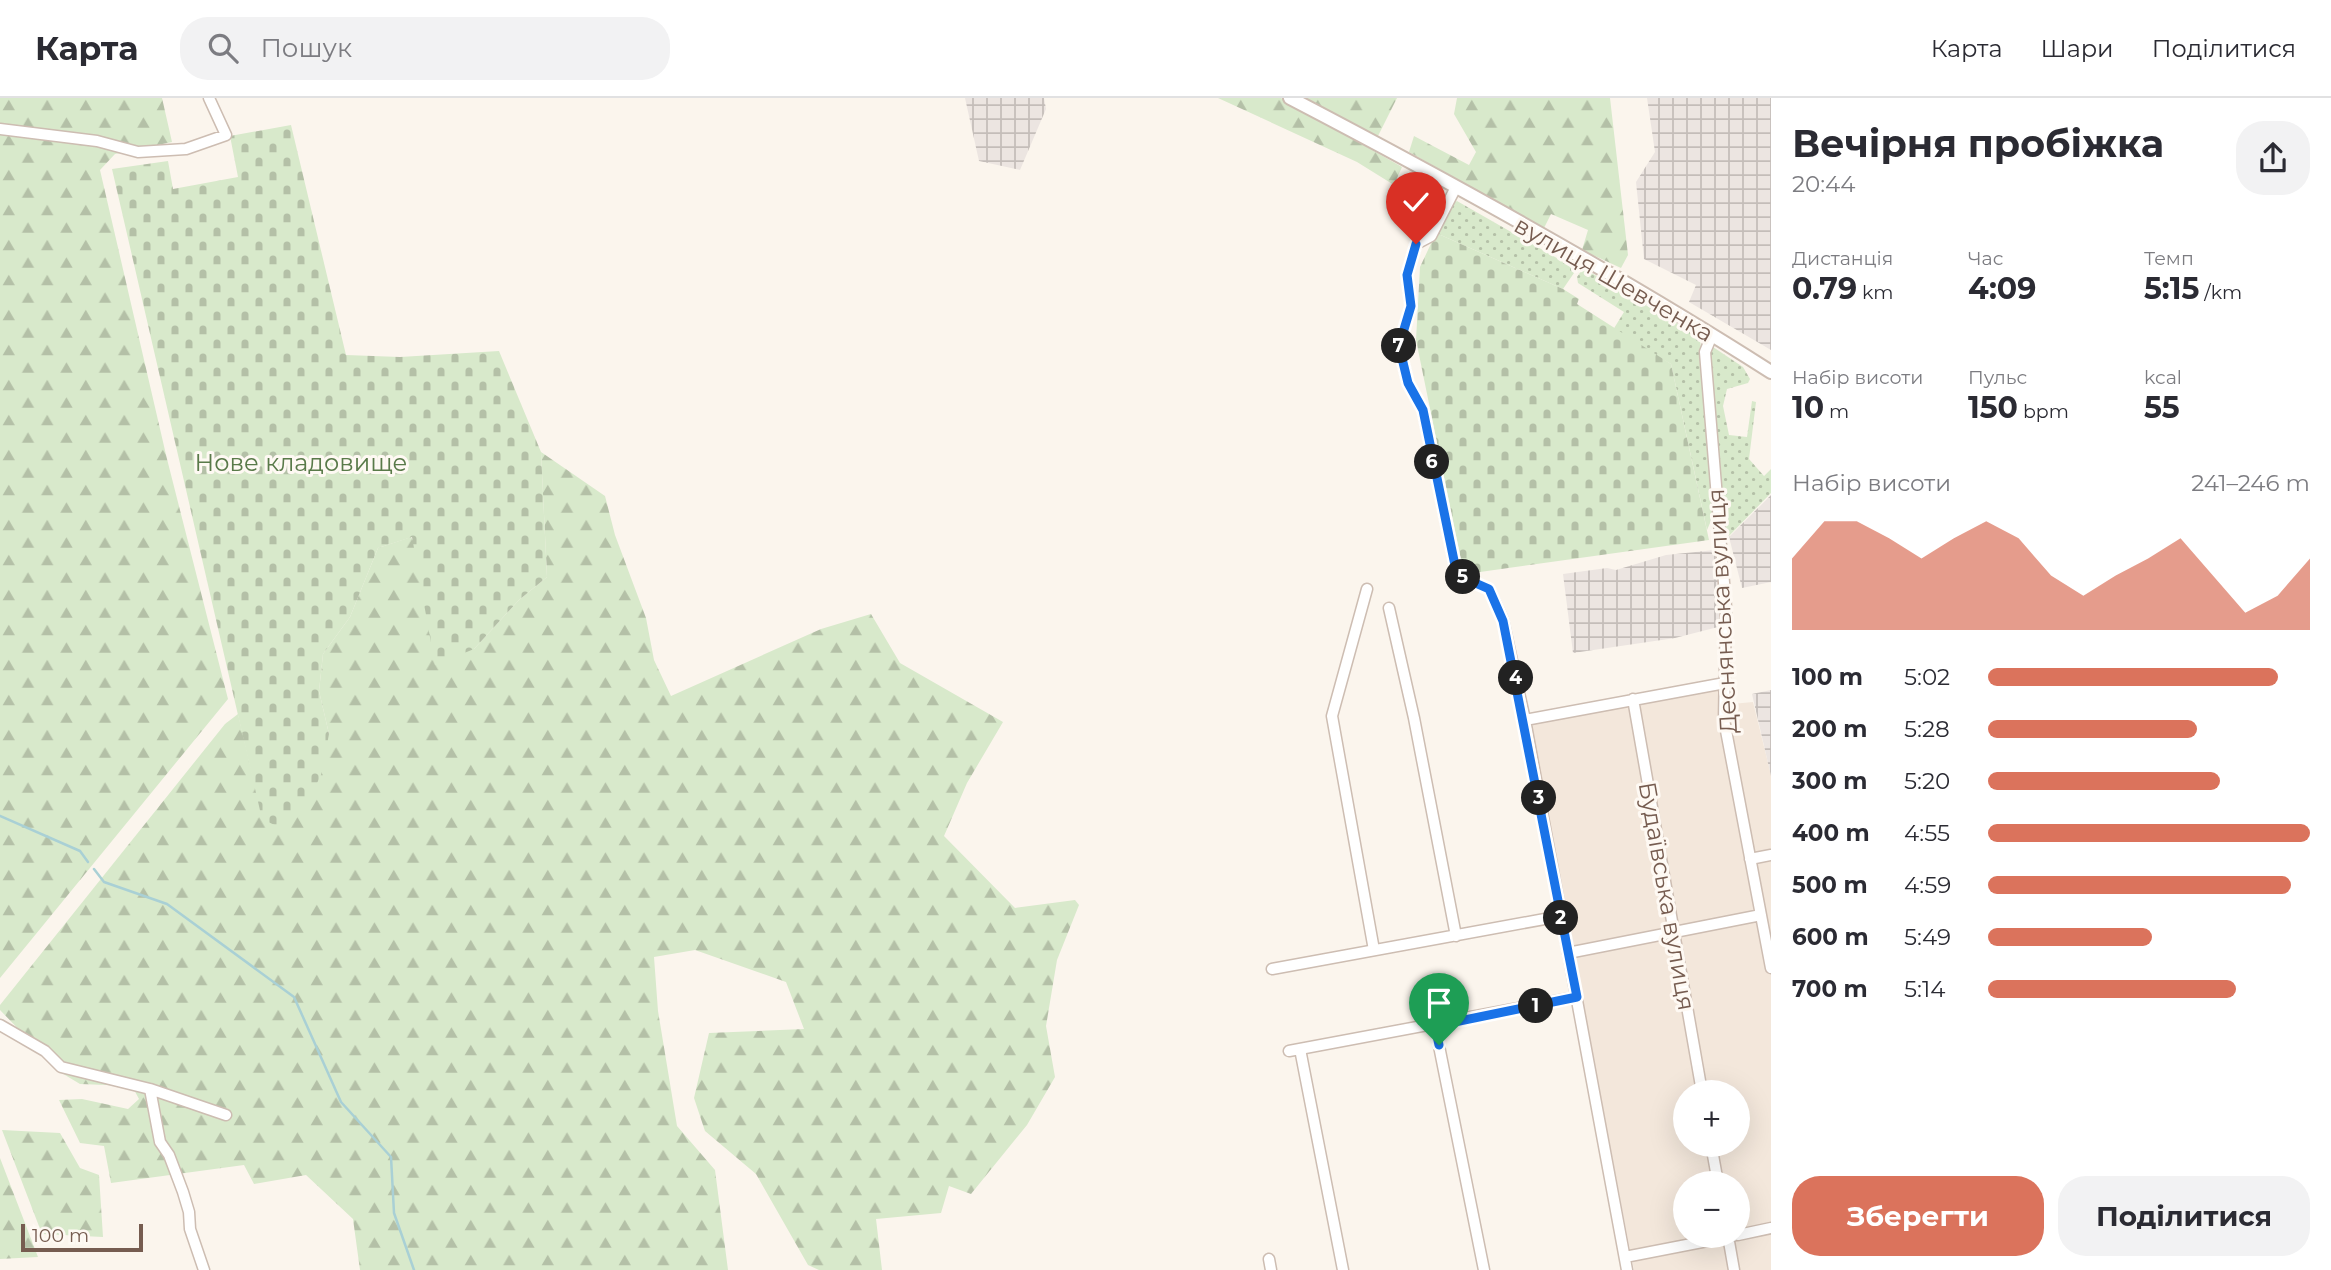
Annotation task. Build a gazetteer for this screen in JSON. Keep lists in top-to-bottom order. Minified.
{"streets":{"street":["вулиця Шевченка","Деснянська вулиця","Будаївська вулиця"]},"crossings":[["вулиця Шевченка","Деснянська вулиця"]],"parks":["Нове кладовище"],"scale_bar":"100 m","page":{"header":"Карта","search":"Пошук","nav":["Карта","Шари","Поділитися"],"heading":["Вечірня пробіжка","20:44"],"stats":[["Дистанція","0.79 km"],["Час","4:09"],["Темп","5:15 /km"],["Набір висоти","10 m"],["Пульс","150 bpm"],["kcal","55"]],"pins":["7","6","5","4","3","2","1"],"chart":["Набір висоти","241–246 m"],"list":[{"name":"100 m","note":"5:02"},{"name":"200 m","note":"5:28"},{"name":"300 m","note":"5:20"},{"name":"400 m","note":"4:55"},{"name":"500 m","note":"4:59"},{"name":"600 m","note":"5:49"},{"name":"700 m","note":"5:14"}],"map_buttons":["+","−"],"buttons":["Зберегти","Поділитися"],"scale":"100 m"}}
